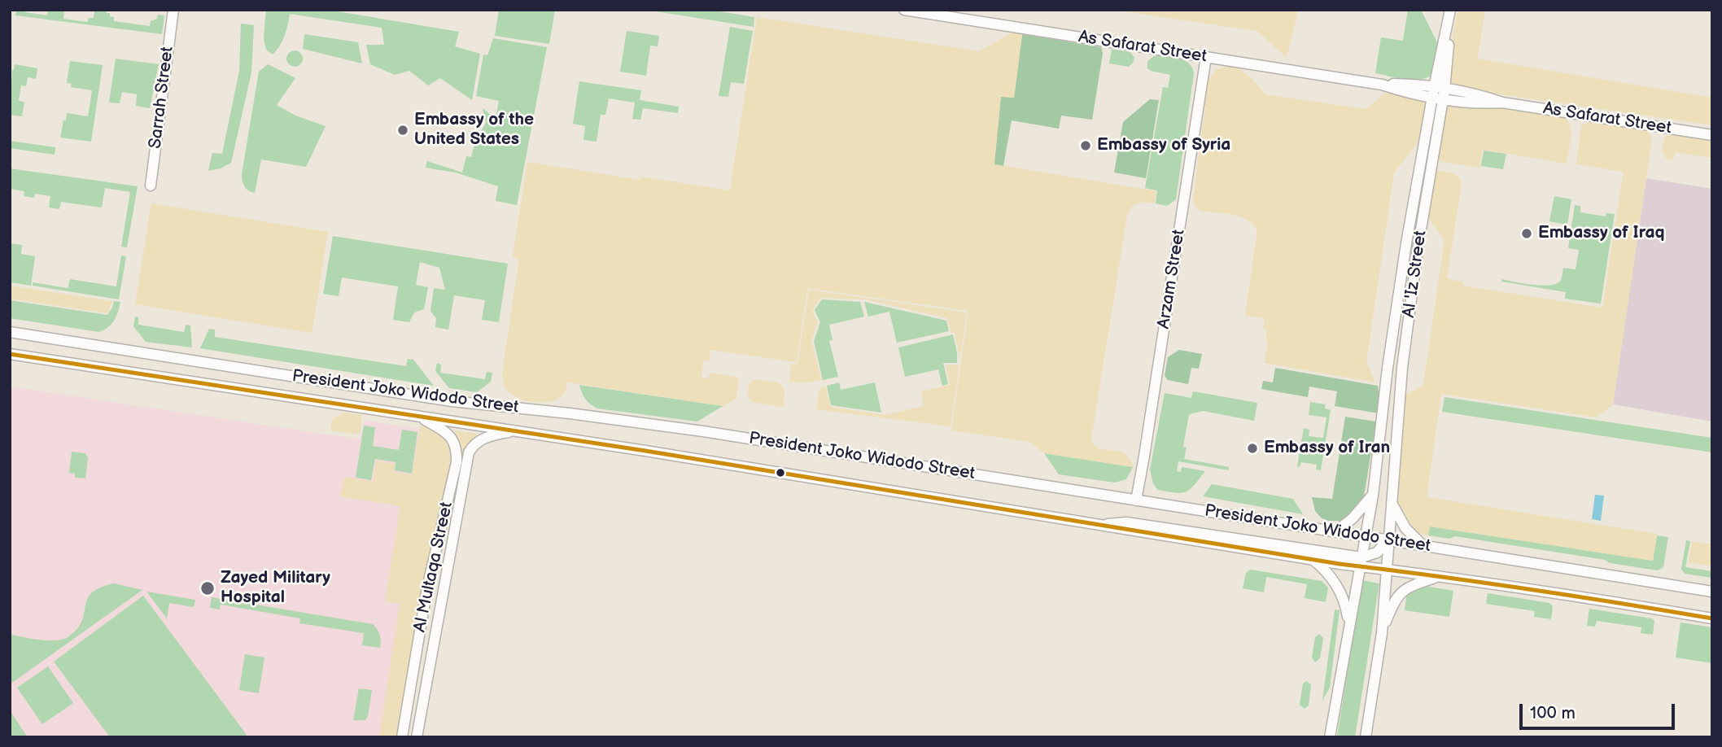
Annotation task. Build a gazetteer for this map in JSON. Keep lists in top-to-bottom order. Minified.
{"streets":{"street":["As Safarat Street","Sarrah Street","Al 'Iz Street","Arzam Street","President Joko Widodo Street","Al Multaqa Street"]},"crossings":[["As Safarat Street","Al 'Iz Street"],["As Safarat Street","Arzam Street"],["Al 'Iz Street","President Joko Widodo Street"],["Arzam Street","President Joko Widodo Street"],["President Joko Widodo Street","Al Multaqa Street"]],"places":["Embassy of the United States","Embassy of Syria","Embassy of Iraq","Embassy of Iran","Zayed Military Hospital"],"scale_bar":"100 m"}
